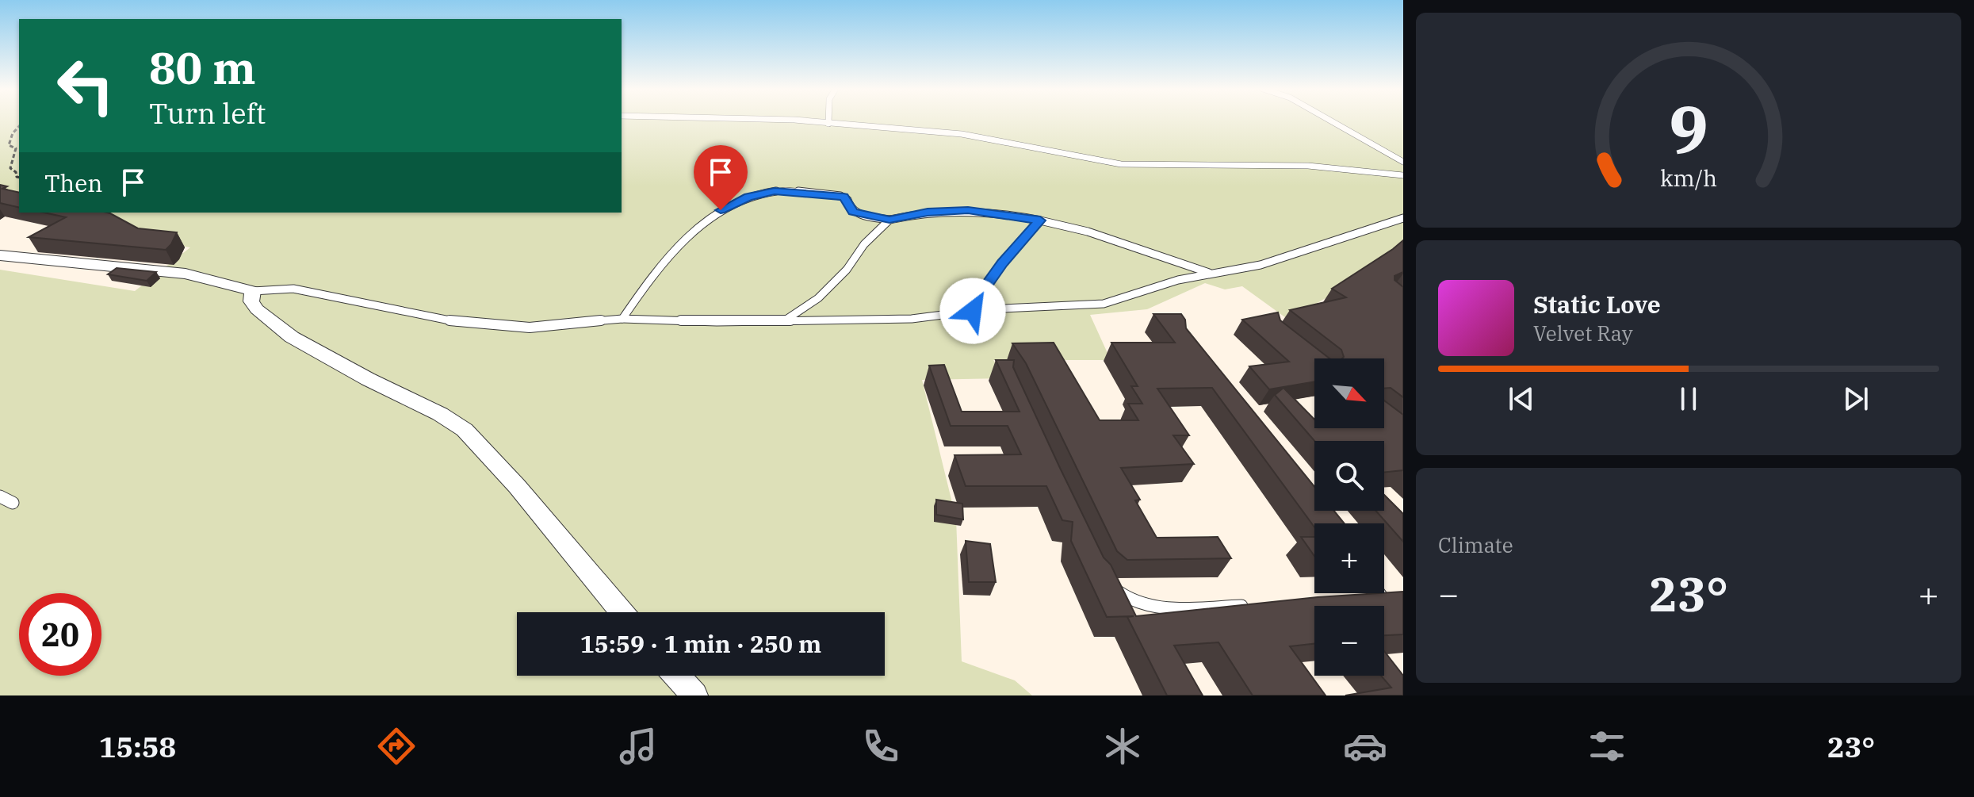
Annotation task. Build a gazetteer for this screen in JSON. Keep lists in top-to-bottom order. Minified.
{"north":"bottom right","page":{"turn":["80 m","Turn left"],"then":"Then","song":["Static Love","Velvet Ray"],"map_buttons":["+","−"],"tile":"Climate","heat":["−","23°","+"],"limit":"20","trip":"15:59 · 1 min · 250 m","tabs":["15:58","23°"],"gauge":["9","km/h"]}}
